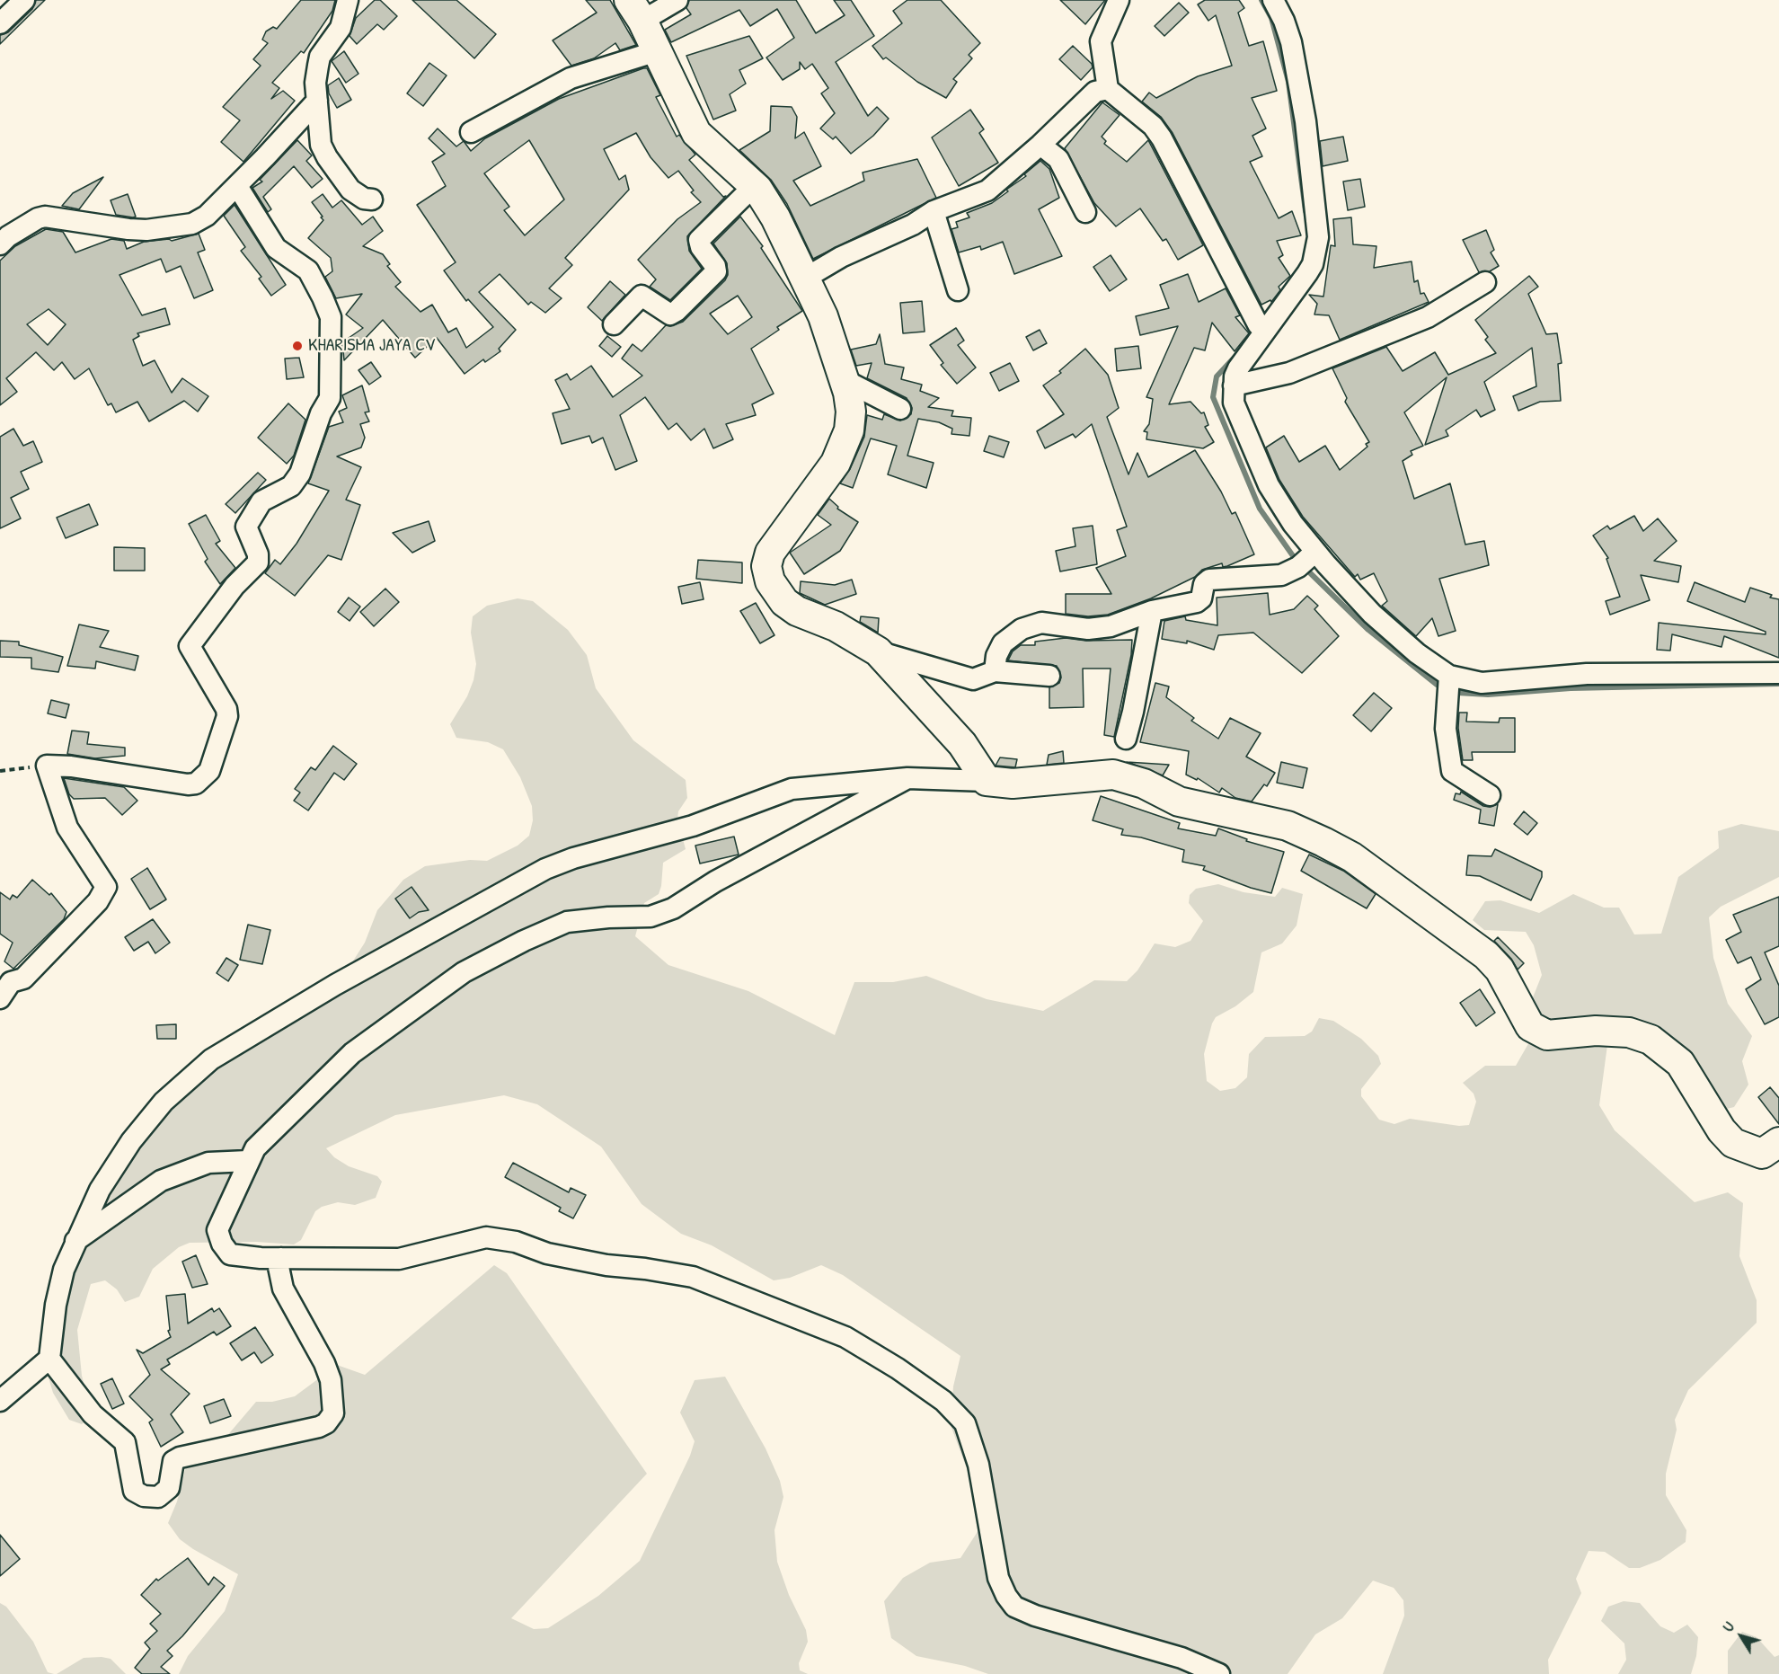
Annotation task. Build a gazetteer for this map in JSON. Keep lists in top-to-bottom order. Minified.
{"places":["KHARISMA JAYA CV"],"north":"top left"}
